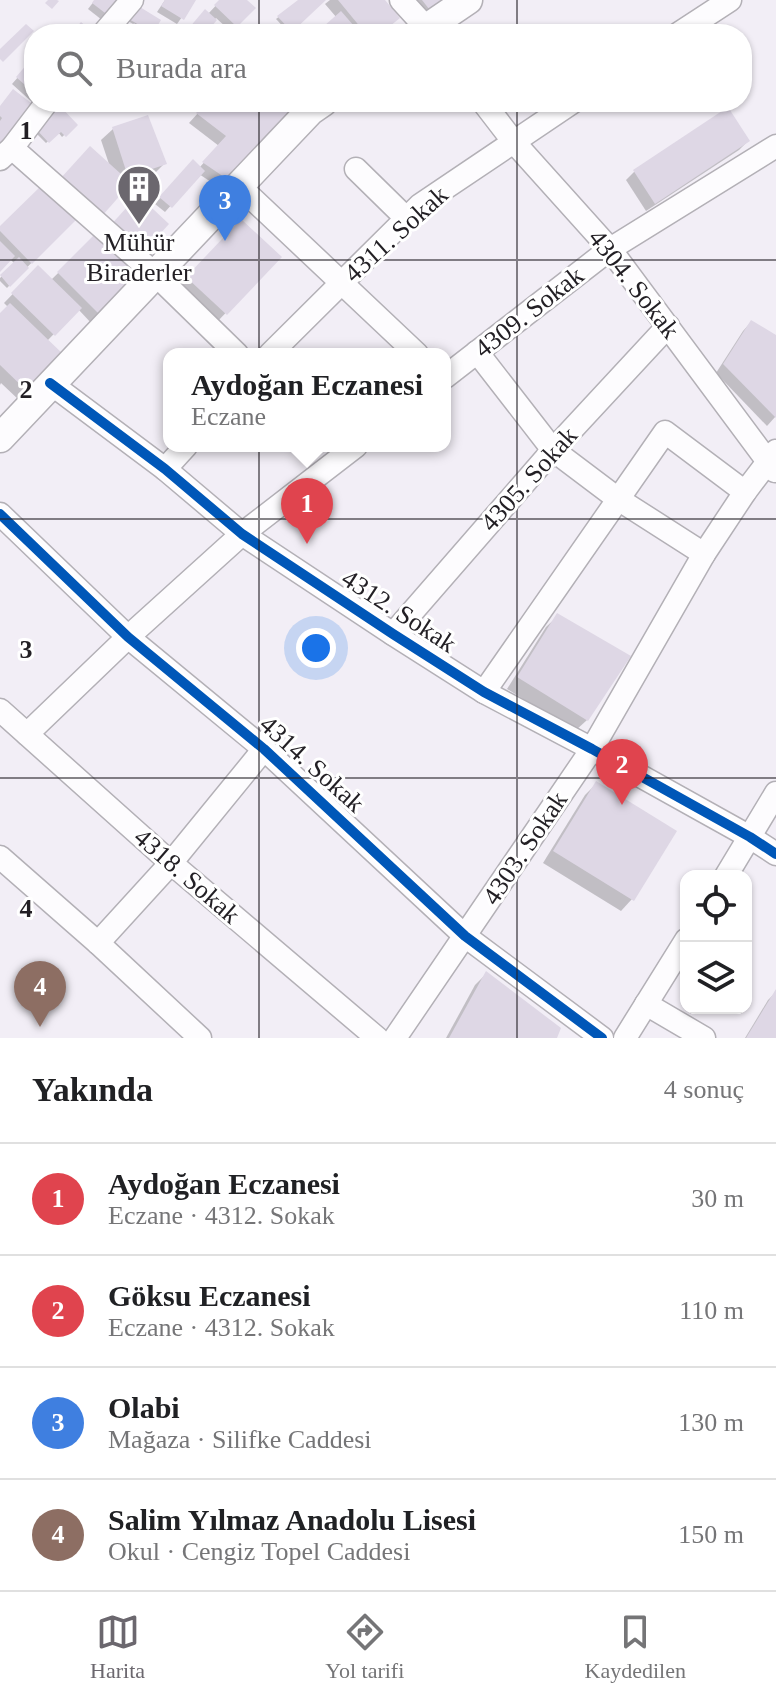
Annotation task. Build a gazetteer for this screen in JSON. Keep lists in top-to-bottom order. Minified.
{"streets":{"street":["4311. Sokak","4304. Sokak","4309. Sokak","4305. Sokak","4312. Sokak","4314. Sokak","4303. Sokak","4318. Sokak"]},"crossings":[["4311. Sokak","4304. Sokak"],["4304. Sokak","4309. Sokak"],["4304. Sokak","4305. Sokak"],["4304. Sokak","4303. Sokak"],["4305. Sokak","4312. Sokak"],["4312. Sokak","4303. Sokak"],["4314. Sokak","4303. Sokak"]],"places":{"building":["Mühür Biraderler"]},"page":{"search":"Burada ara","pins":["3","1","2","4"],"popup":["Aydoğan Eczanesi","Eczane"],"heading":["Yakında","4 sonuç"],"list":[{"mark":"1","name":"Aydoğan Eczanesi","note":"Eczane · 4312. Sokak","value":"30 m"},{"mark":"2","name":"Göksu Eczanesi","note":"Eczane · 4312. Sokak","value":"110 m"},{"mark":"3","name":"Olabi","note":"Mağaza · Silifke Caddesi","value":"130 m"},{"mark":"4","name":"Salim Yılmaz Anadolu Lisesi","note":"Okul · Cengiz Topel Caddesi","value":"150 m"}],"nav":["Harita","Yol tarifi","Kaydedilen"]},"grid":{"rows":["1","2","3","4"]}}
